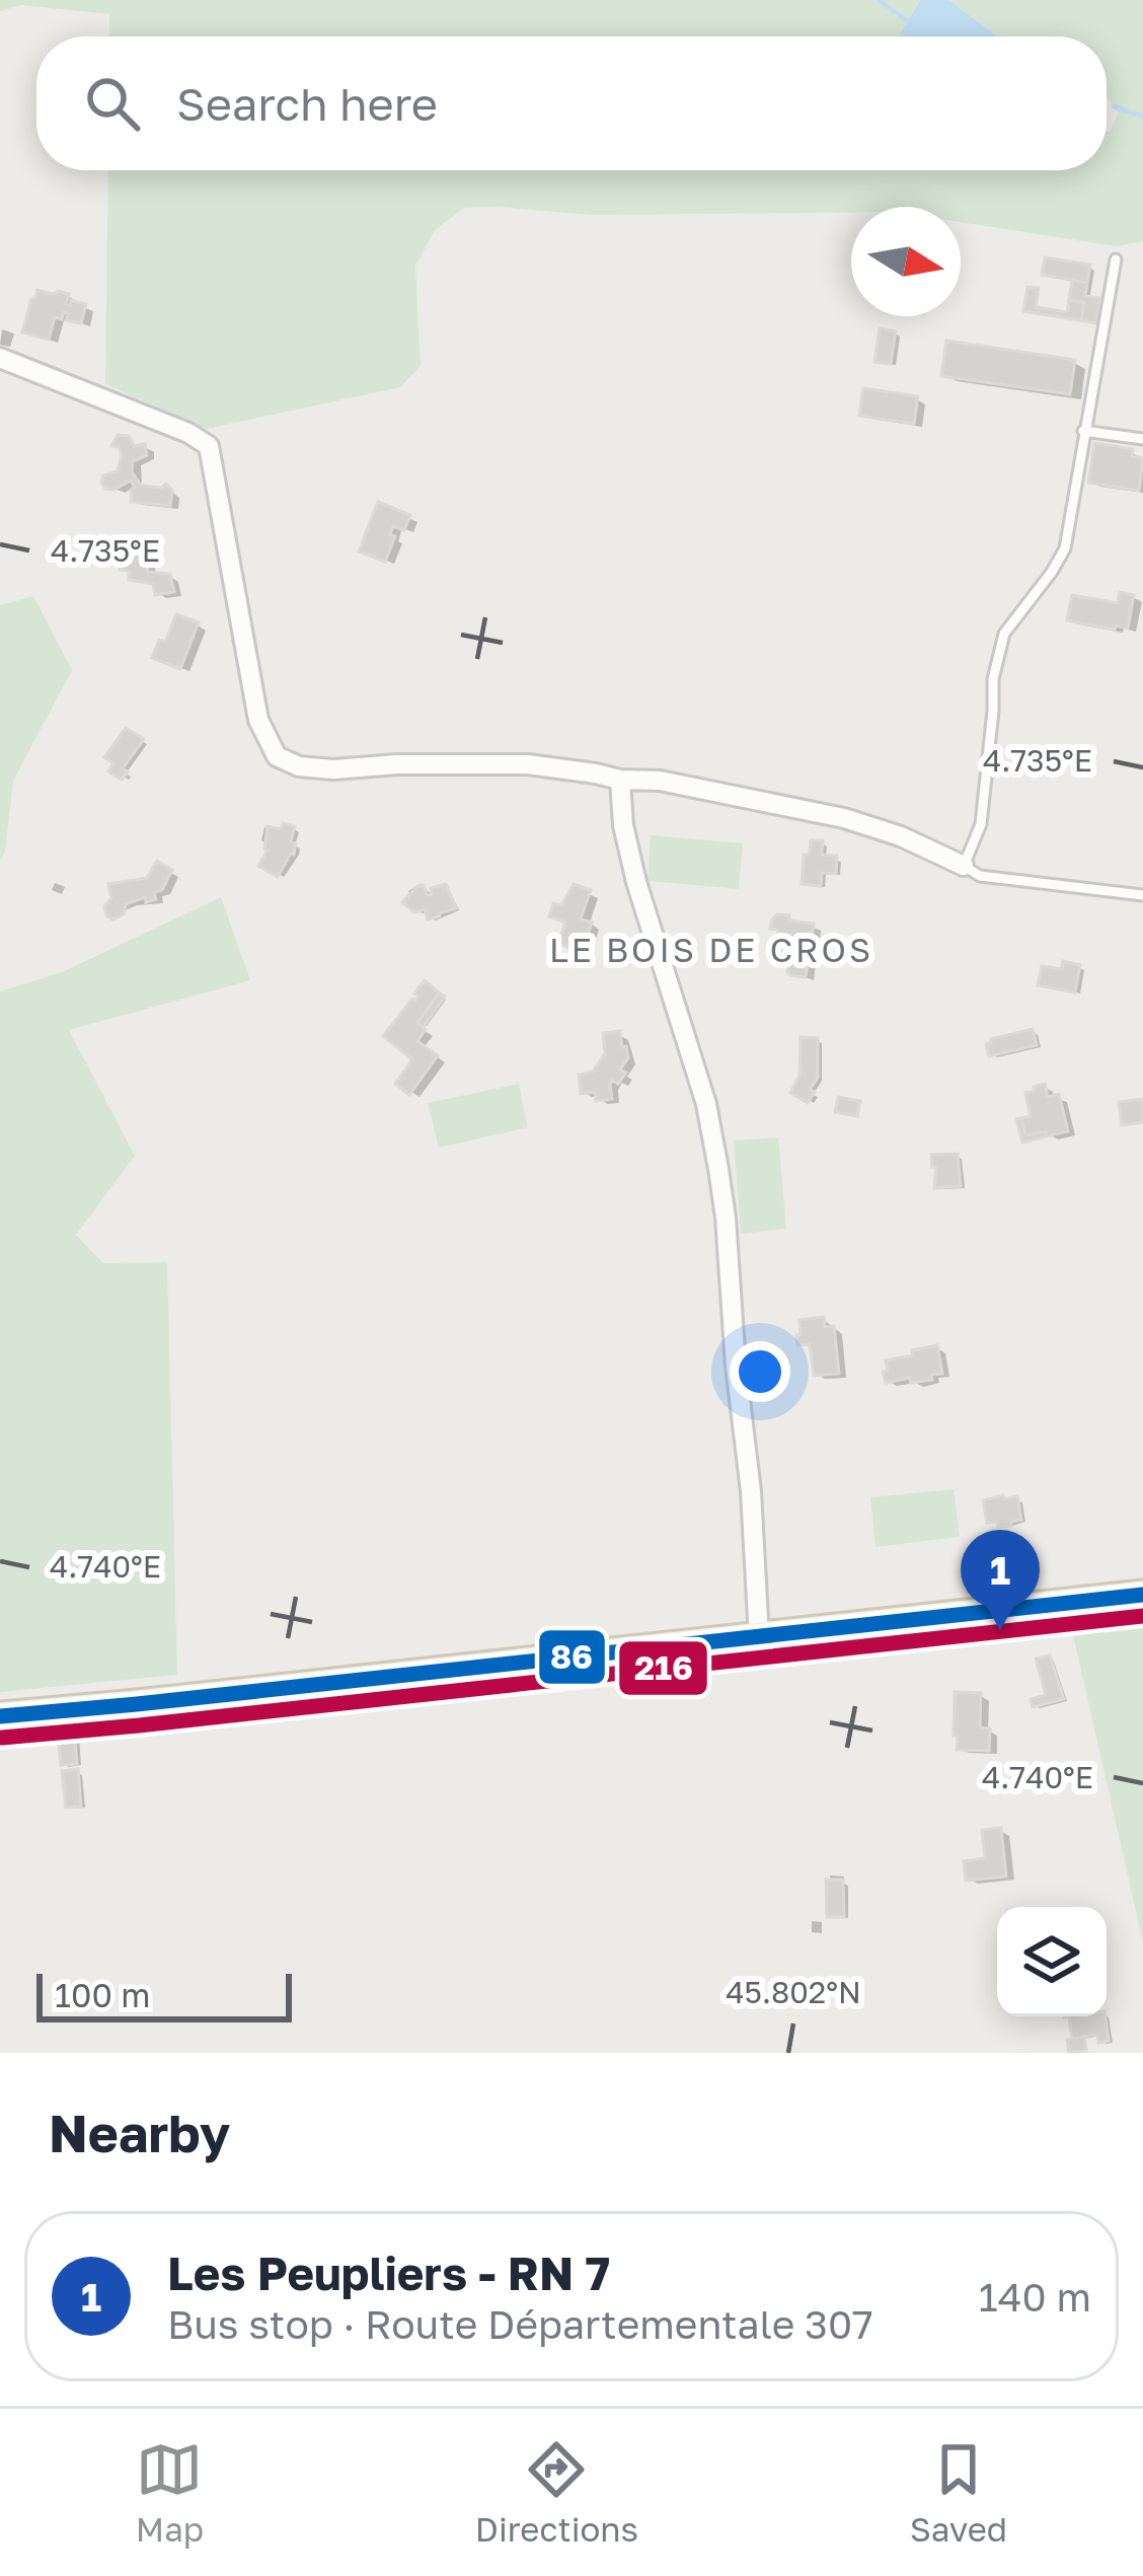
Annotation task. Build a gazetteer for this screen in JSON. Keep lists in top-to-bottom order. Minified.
{"districts":["LE BOIS DE CROS"],"lines":["transit line 86","transit line 216"],"scale_bar":"100 m","north":"right","page":{"search":"Search here","pins":"1","scale":"100 m","heading":"Nearby","list":[{"mark":"1","name":"Les Peupliers - RN 7","note":"Bus stop · Route Départementale 307","value":"140 m"}],"nav":["Map","Directions","Saved"]},"coordinates":["4.735°E","4.740°E","45.802°N"]}
